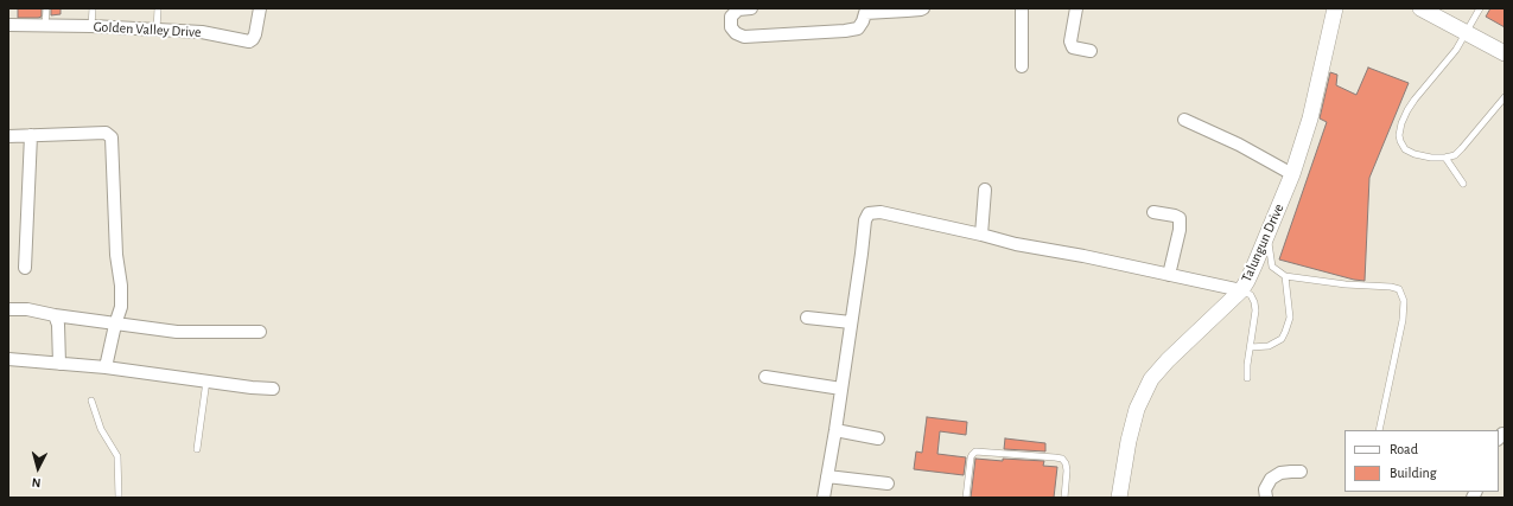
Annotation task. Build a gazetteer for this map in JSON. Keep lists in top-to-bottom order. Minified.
{"streets":{"street":["Golden Valley Drive","Talungun Drive"]},"legend":["Road","Building"],"north":"bottom"}
